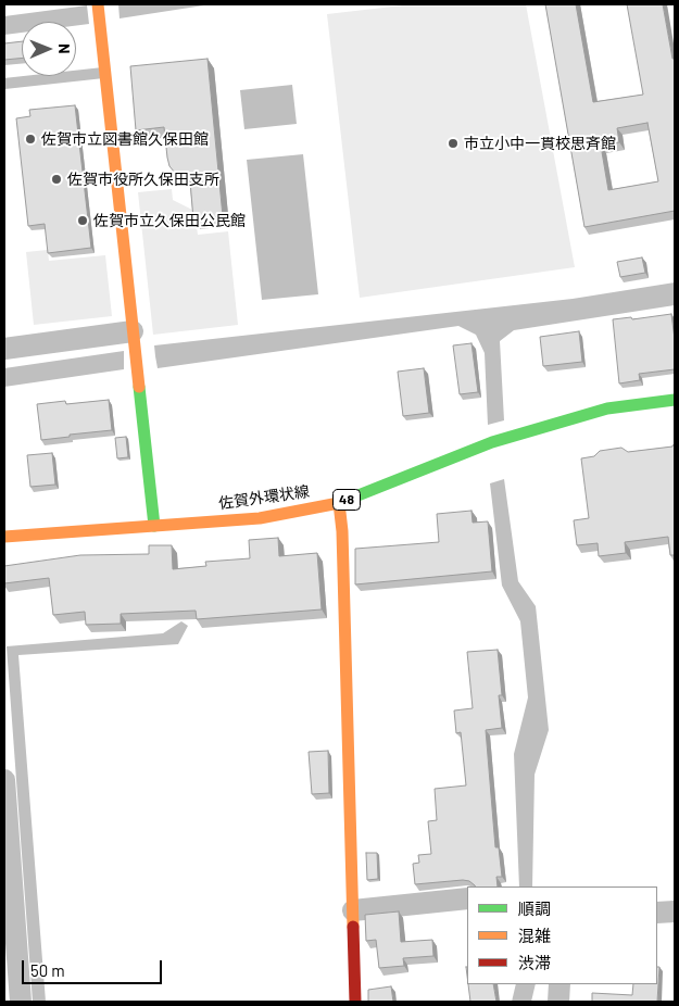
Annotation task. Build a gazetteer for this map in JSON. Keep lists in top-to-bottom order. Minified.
{"streets":{"street":["佐賀外環状線","48"]},"places":["佐賀市立図書館久保田館","市立小中一貫校思斉館","佐賀市役所久保田支所","佐賀市立久保田公民館"],"legend":["順調","混雑","渋滞"],"scale_bar":"50 m","north":"right"}
